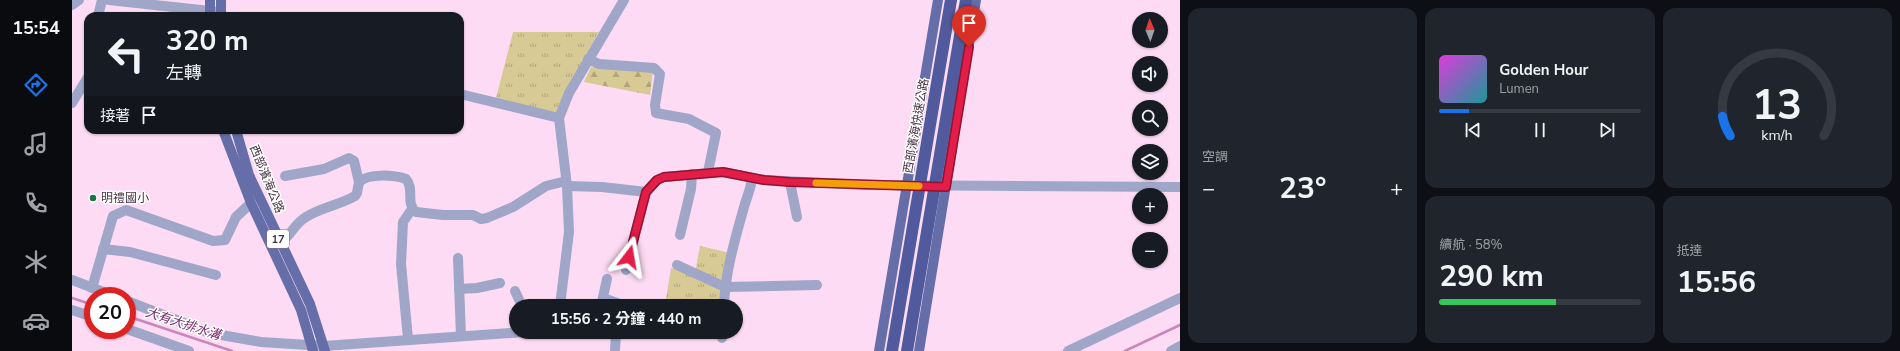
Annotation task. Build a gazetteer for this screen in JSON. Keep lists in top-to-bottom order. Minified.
{"streets":{"highway":["西部濱海快速公路"],"main road":["西部濱海公路","17"]},"water":["大有大排水溝"],"places":["明禮國小"],"north":"top","page":{"tabs":"15:54","tile":["空調",["續航 · 58%","290 km"],["抵達","15:56"]],"map_buttons":["+","−"],"turn":["320 m","左轉"],"song":["Golden Hour","Lumen"],"then":"接著","heat":["−","23°","+"],"limit":"20","trip":"15:56 · 2 分鐘 · 440 m","gauge":["13","km/h"]}}
